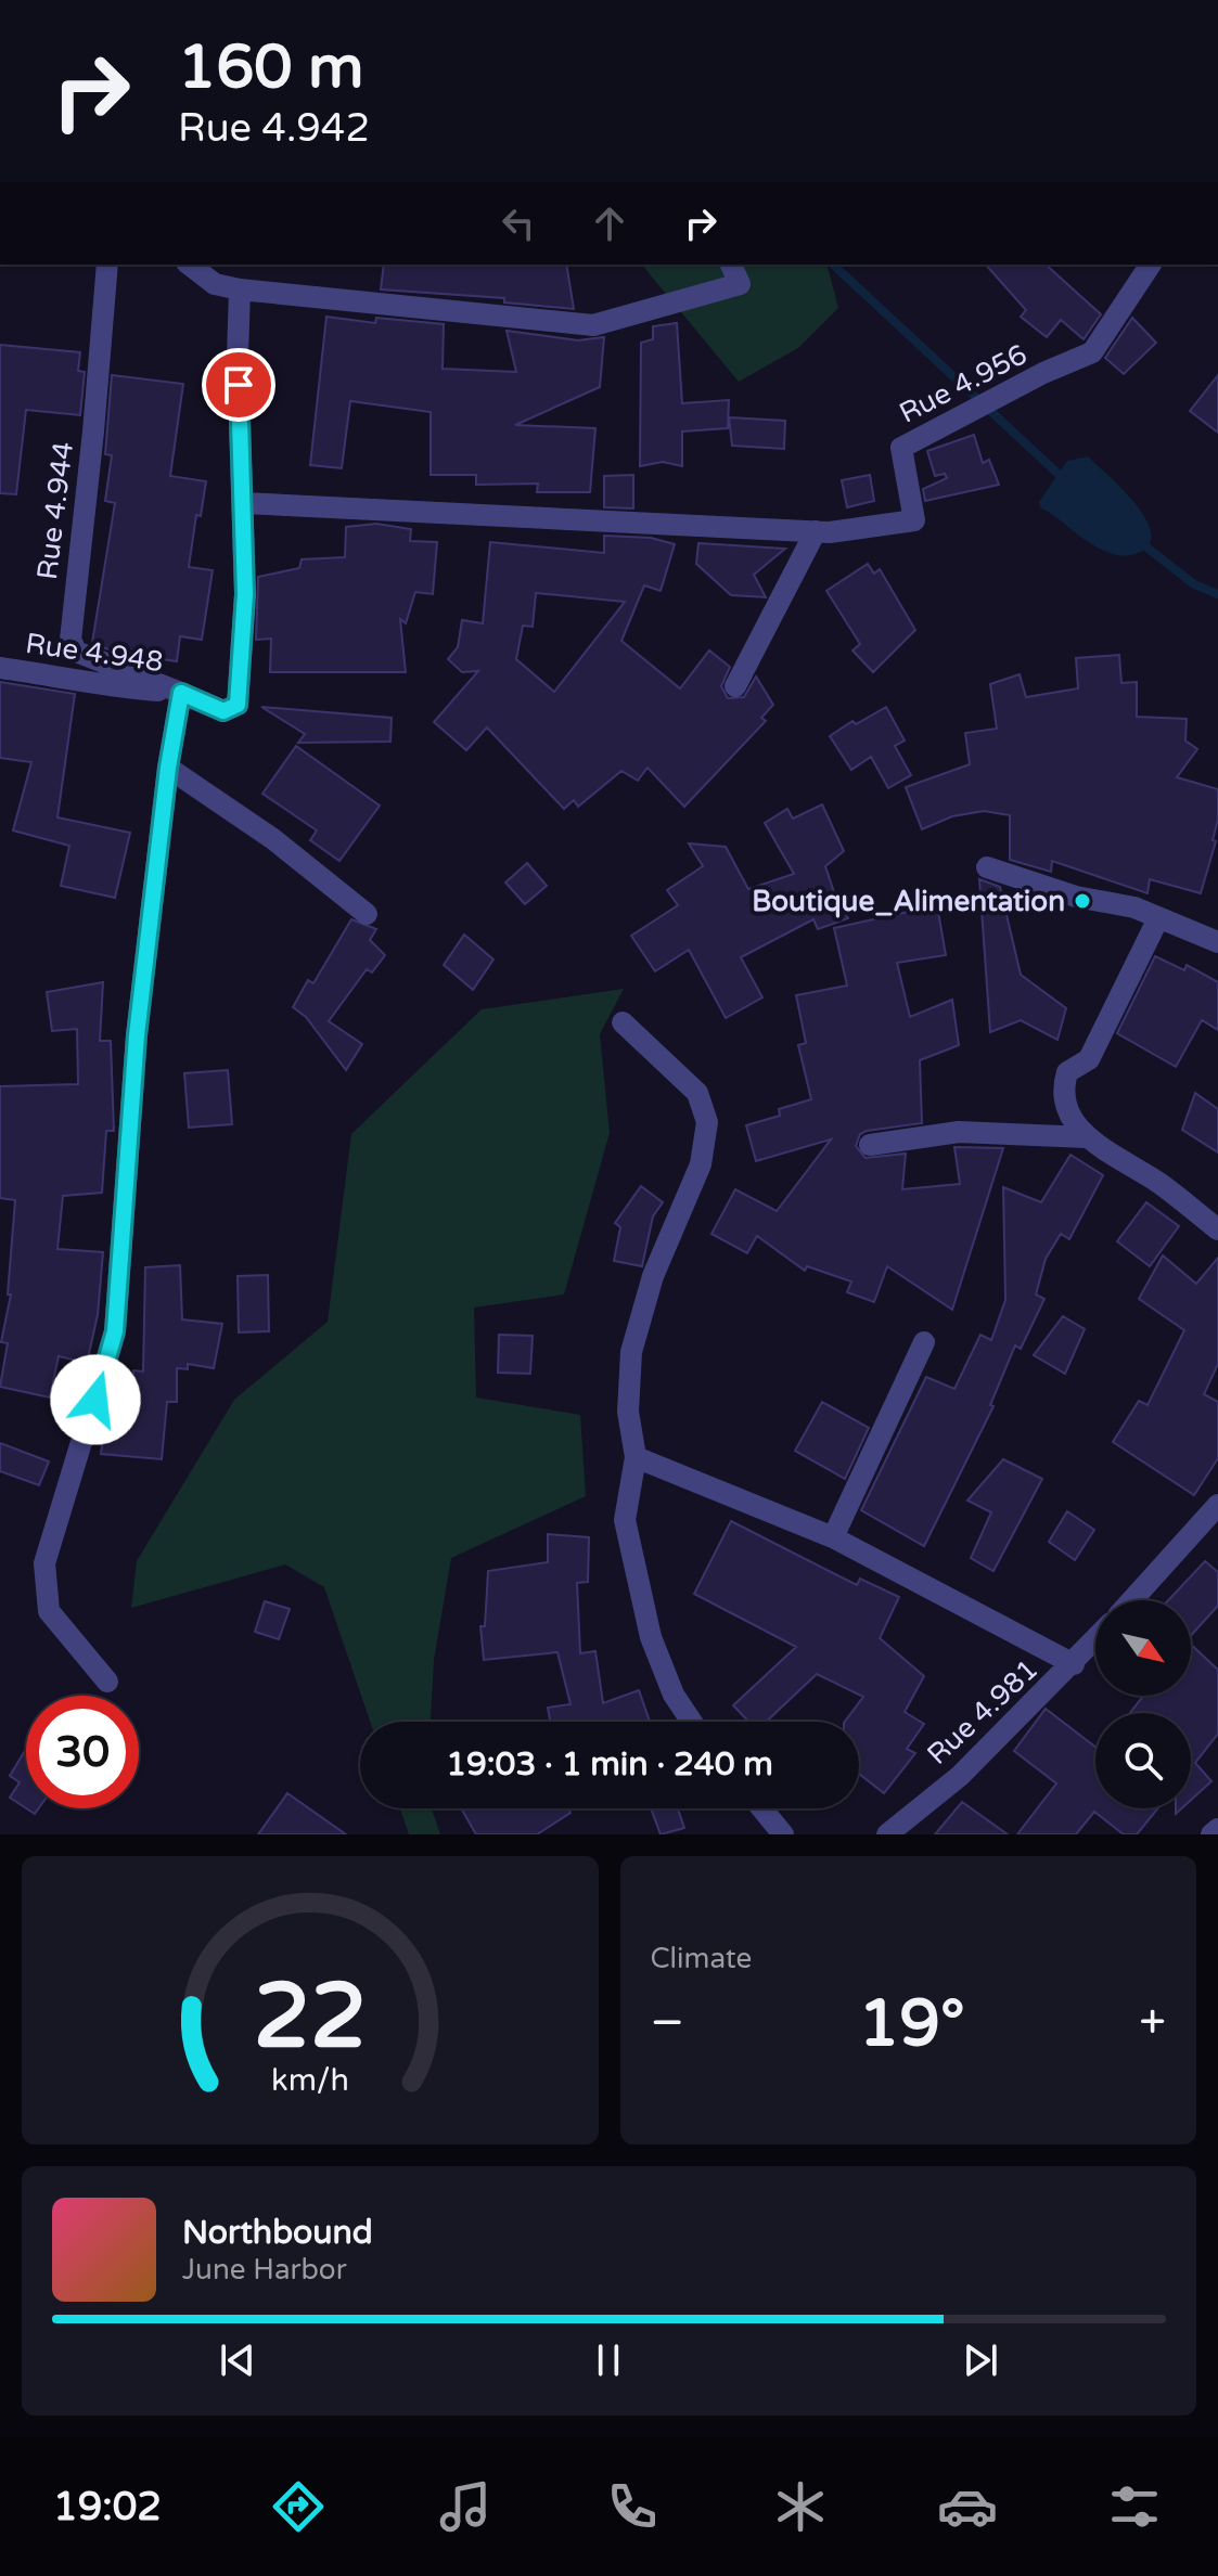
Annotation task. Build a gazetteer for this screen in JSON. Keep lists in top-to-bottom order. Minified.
{"streets":{"street":["Rue 4.956","Rue 4.944","Rue 4.948","Rue 4.981"]},"crossings":[["Rue 4.956","Rue 4.944"],["Rue 4.944","Rue 4.948"]],"places":["Boutique_Alimentation"],"north":"bottom right","page":{"turn":["160 m","Rue 4.942"],"limit":"30","trip":"19:03 · 1 min · 240 m","tile":"Climate","heat":["−","19°","+"],"song":["Northbound","June Harbor"],"tabs":"19:02","gauge":["22","km/h"]}}
